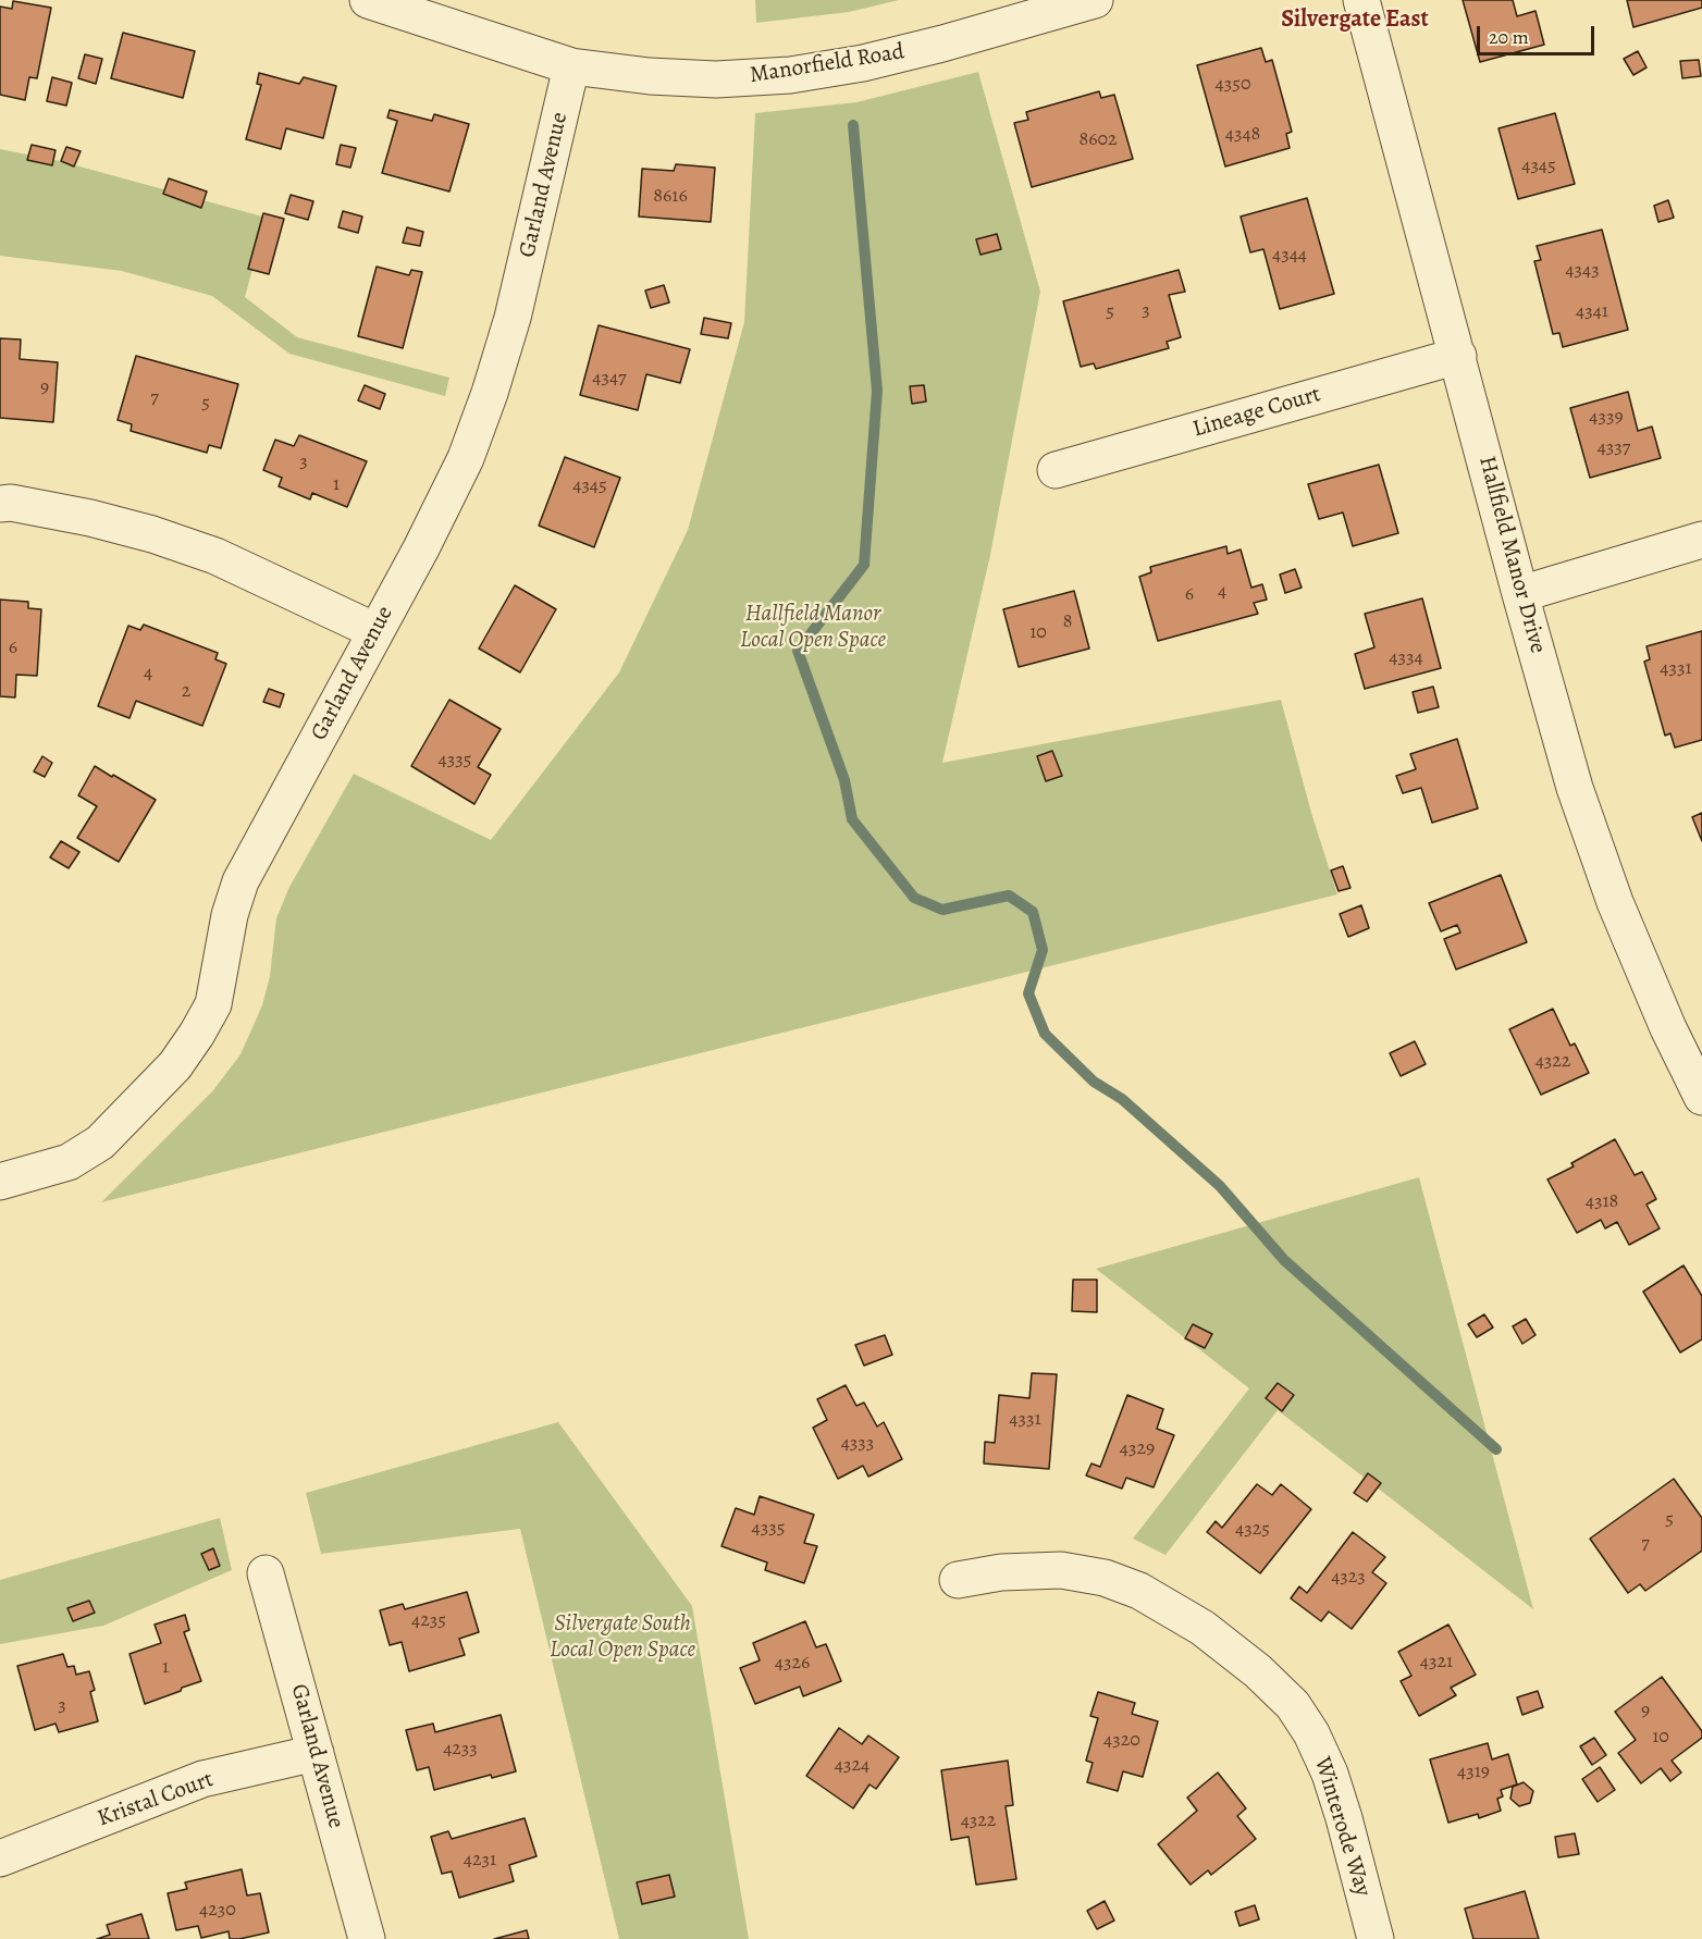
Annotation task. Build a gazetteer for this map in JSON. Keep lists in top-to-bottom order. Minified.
{"streets":{"street":["Manorfield Road","Garland Avenue","Lineage Court","Hallfield Manor Drive","Kristal Court","Winterode Way"]},"crossings":[["Manorfield Road","Garland Avenue"],["Garland Avenue","Kristal Court"],["Lineage Court","Hallfield Manor Drive"]],"districts":["Silvergate East"],"parks":["Hallfield Manor Local Open Space","Silvergate South Local Open Space"],"house_numbers":["4350","4348","8602","4345","8616","4344","4343","3","5","4341","4347","9","7","5","4339","4337","3","1","4345","4","6","8","10","6","4334","4331","4","2","4335","4322","4318","4331","4333","4329","5","4335","4325","7","4323","4235","4321","4326","1","3","9","10","4320","4233","4324","4319","4322","4231","4230"],"scale_bar":"20 m"}
